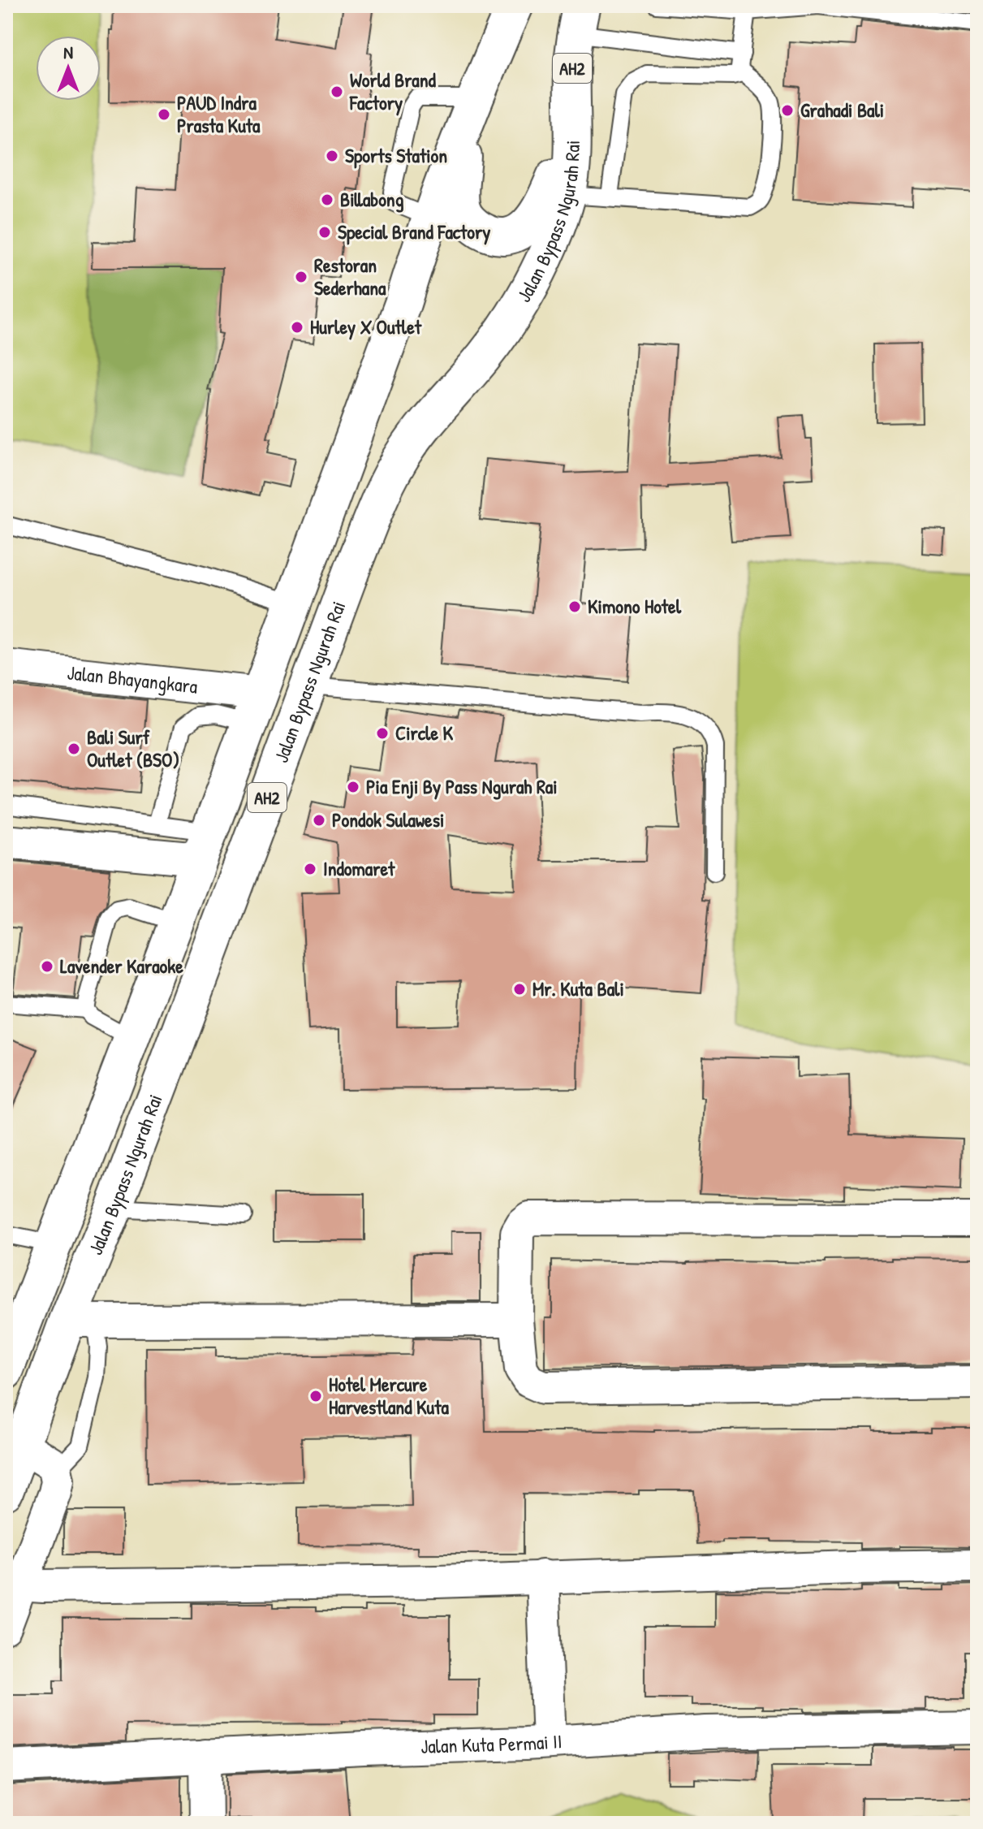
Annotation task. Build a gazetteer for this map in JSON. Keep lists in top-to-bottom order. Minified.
{"streets":{"highway":["AH2","Jalan Bypass Ngurah Rai"],"street":["Jalan Bhayangkara","Jalan Kuta Permai II"]},"crossings":[["AH2","Jalan Bhayangkara"]],"places":["World Brand Factory","Grahadi Bali","PAUD Indra Prasta Kuta","Sports Station","Billabong","Special Brand Factory","Restoran Sederhana","Hurley X Outlet","Kimono Hotel","Circle K","Bali Surf Outlet (BSO)","Pia Enji By Pass Ngurah Rai","Pondok Sulawesi","Indomaret","Lavender Karaoke","Mr. Kuta Bali","Hotel Mercure Harvestland Kuta"],"north":"top"}
